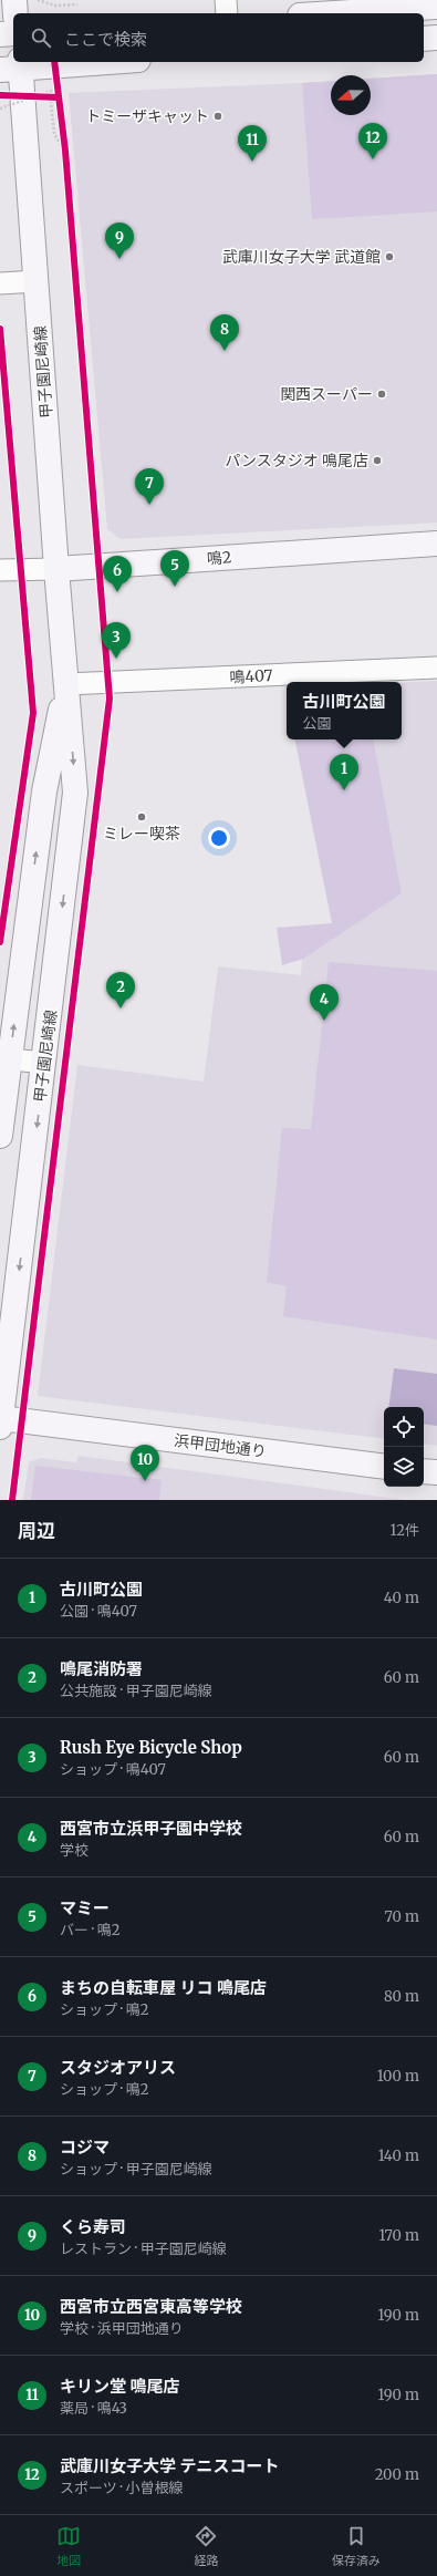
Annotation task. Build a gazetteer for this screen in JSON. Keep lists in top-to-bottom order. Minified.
{"streets":{"main road":["甲子園尼崎線","鳴2","浜甲団地通り"],"street":["鳴407"]},"crossings":[["甲子園尼崎線","鳴2"],["甲子園尼崎線","鳴407"],["甲子園尼崎線","浜甲団地通り"]],"places":["トミーザキャット","武庫川女子大学 武道館","関西スーパー","パンスタジオ 鳴尾店","ミレー喫茶"],"north":"left","page":{"search":"ここで検索","pins":["12","11","9","8","7","5","6","3","1","2","4","10"],"popup":["古川町公園","公園"],"heading":["周辺","12件"],"list":[{"mark":"1","name":"古川町公園","note":"公園 · 鳴407","value":"40 m"},{"mark":"2","name":"鳴尾消防署","note":"公共施設 · 甲子園尼崎線","value":"60 m"},{"mark":"3","name":"Rush Eye Bicycle Shop","note":"ショップ · 鳴407","value":"60 m"},{"mark":"4","name":"西宮市立浜甲子園中学校","note":"学校","value":"60 m"},{"mark":"5","name":"マミー","note":"バー · 鳴2","value":"70 m"},{"mark":"6","name":"まちの自転車屋 リコ 鳴尾店","note":"ショップ · 鳴2","value":"80 m"},{"mark":"7","name":"スタジオアリス","note":"ショップ · 鳴2","value":"100 m"},{"mark":"8","name":"コジマ","note":"ショップ · 甲子園尼崎線","value":"140 m"},{"mark":"9","name":"くら寿司","note":"レストラン · 甲子園尼崎線","value":"170 m"},{"mark":"10","name":"西宮市立西宮東高等学校","note":"学校 · 浜甲団地通り","value":"190 m"},{"mark":"11","name":"キリン堂 鳴尾店","note":"薬局 · 鳴43","value":"190 m"},{"mark":"12","name":"武庫川女子大学 テニスコート","note":"スポーツ · 小曽根線","value":"200 m"}],"nav":["地図","経路","保存済み"]}}
